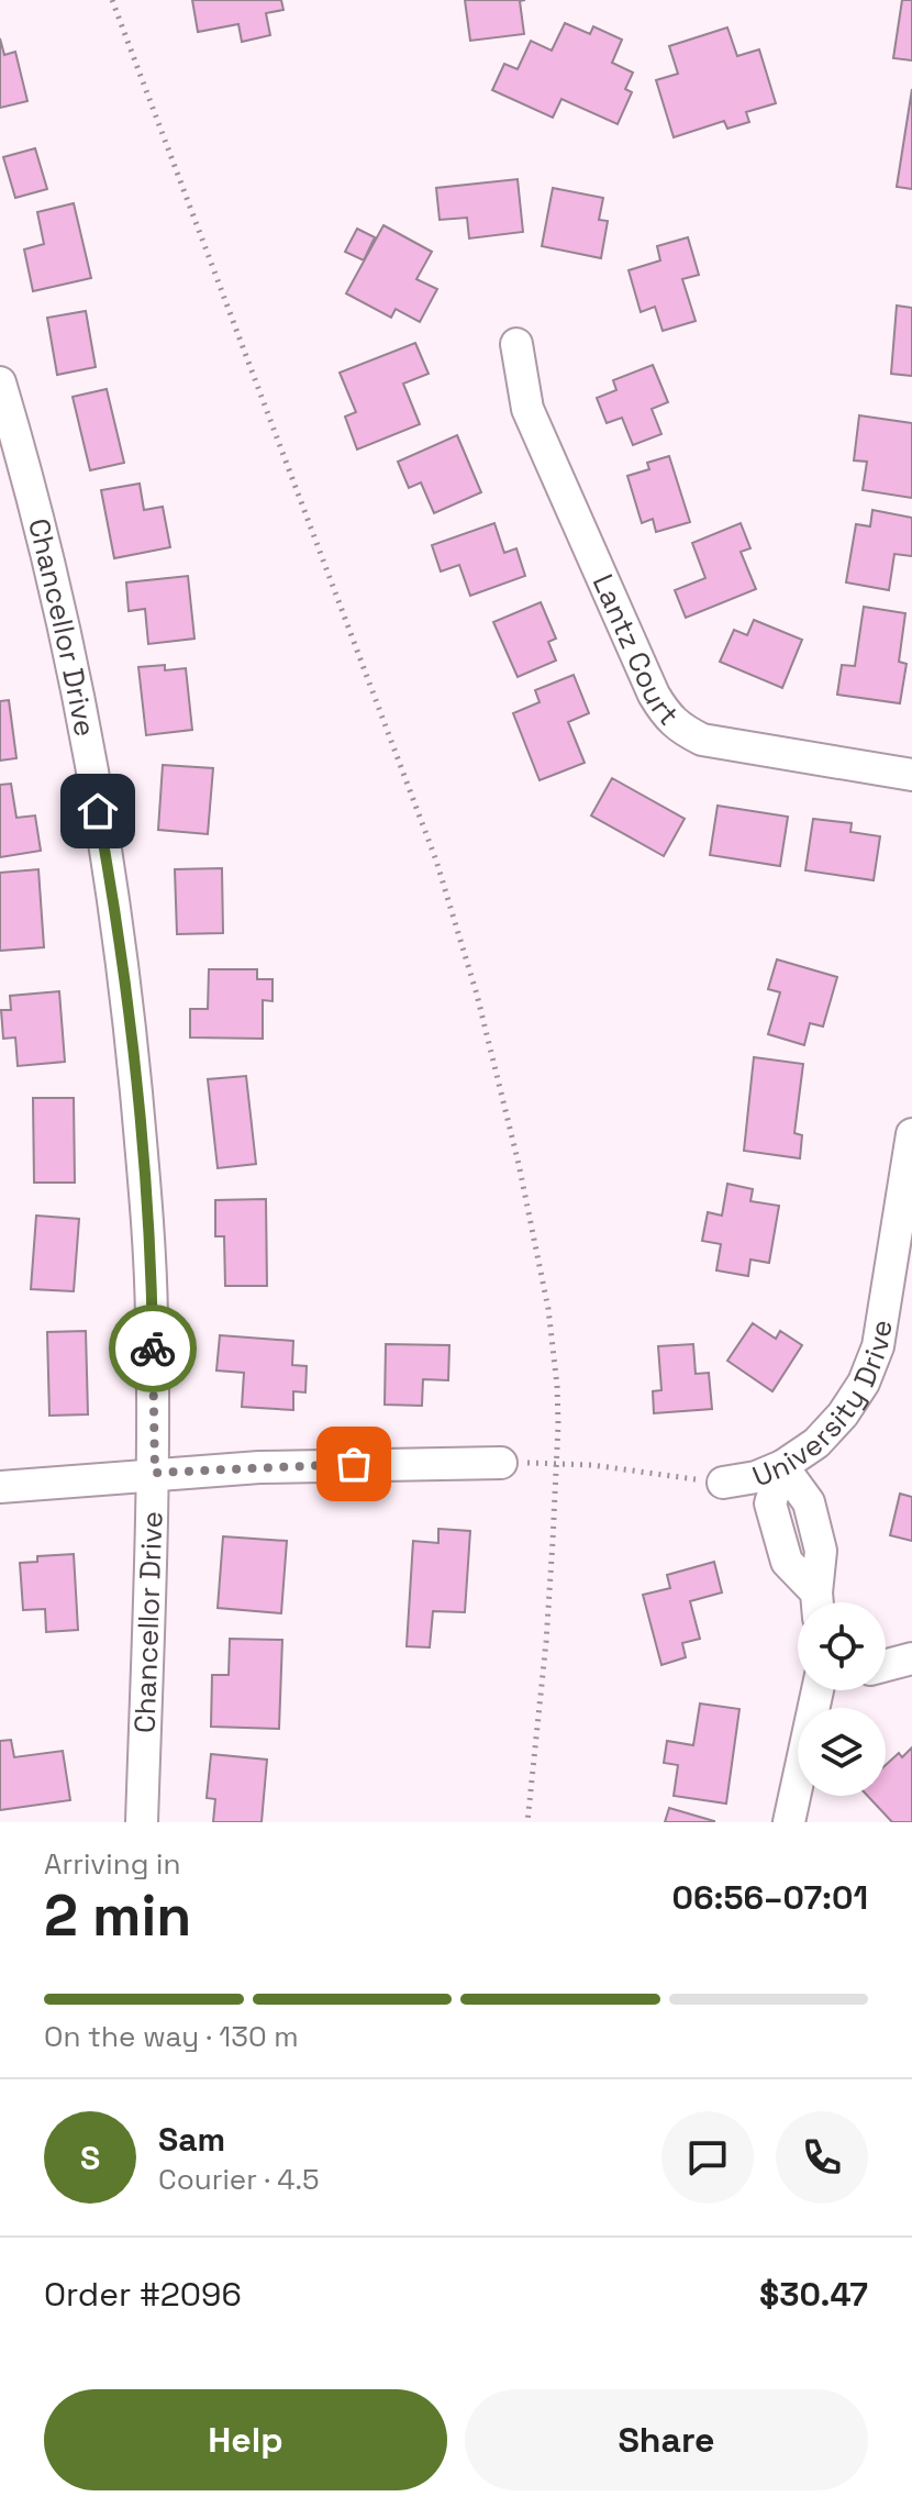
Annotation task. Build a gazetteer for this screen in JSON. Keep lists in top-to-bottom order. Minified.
{"streets":{"street":["Chancellor Drive","Lantz Court","University Drive"]},"page":{"heading":["2 min","Arriving in","06:56–07:01"],"panel":["Sam","Courier · 4.5","Order #2096","$30.47"],"bar":"On the way · 130 m","round":"S","buttons":["Help","Share"]}}
